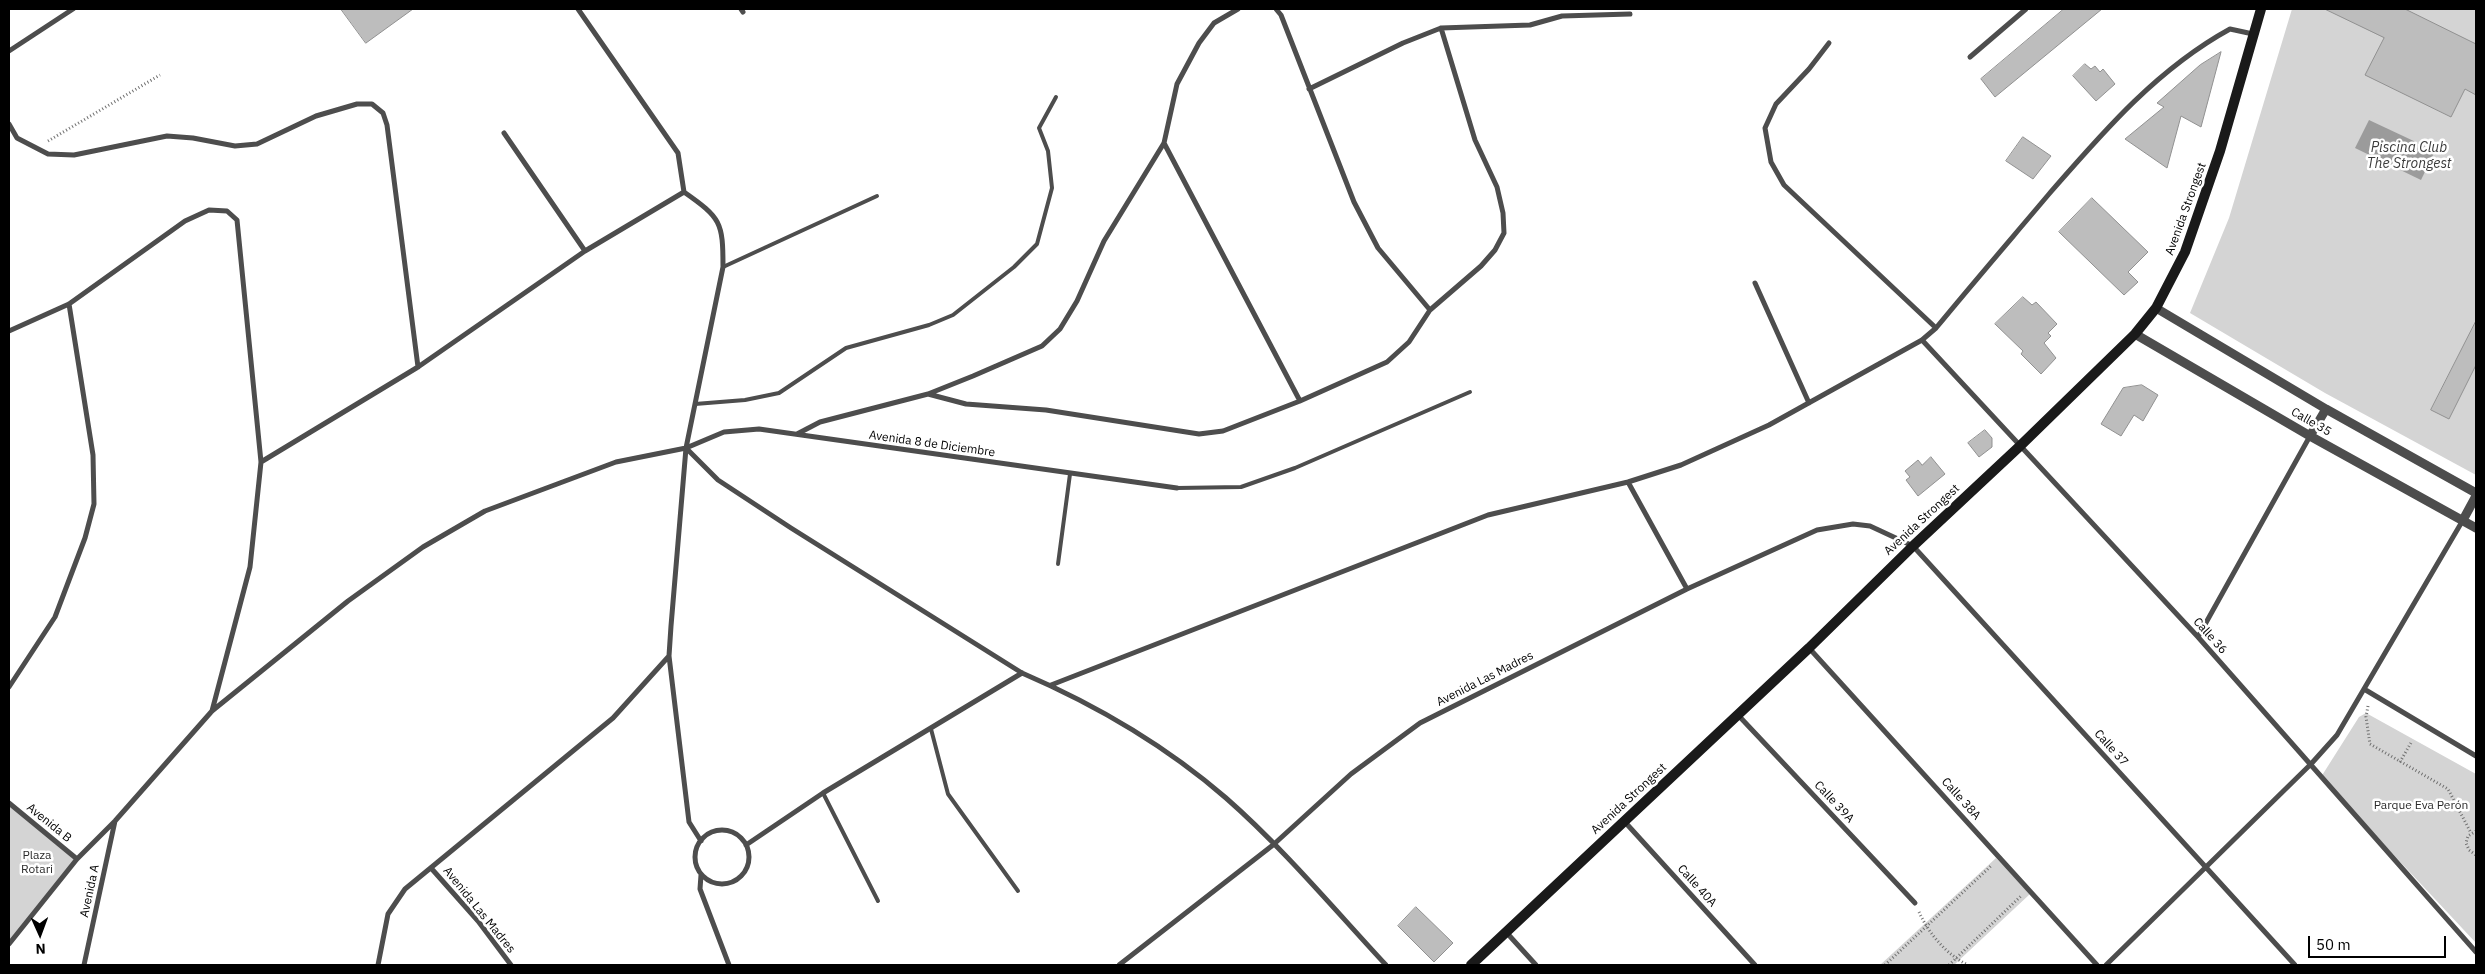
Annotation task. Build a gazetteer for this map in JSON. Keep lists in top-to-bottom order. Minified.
{"streets":{"main road":["Avenida Strongest"],"street":["Calle 35","Avenida 8 de Diciembre","Calle 36","Avenida Las Madres","Calle 37","Calle 38A","Calle 39A","Avenida B","Calle 40A","Avenida A"]},"crossings":[["Avenida Strongest","Calle 35"],["Avenida Strongest","Calle 36"],["Avenida Strongest","Avenida Las Madres"],["Avenida Strongest","Calle 37"],["Avenida Strongest","Calle 38A"],["Avenida Strongest","Calle 39A"],["Avenida Strongest","Calle 40A"],["Avenida 8 de Diciembre","Avenida B"],["Avenida 8 de Diciembre","Avenida A"],["Avenida Las Madres","Calle 37"]],"water":["Piscina Club The Strongest"],"parks":["Parque Eva Perón","Plaza Rotari"],"scale_bar":"50 m","north":"bottom"}
